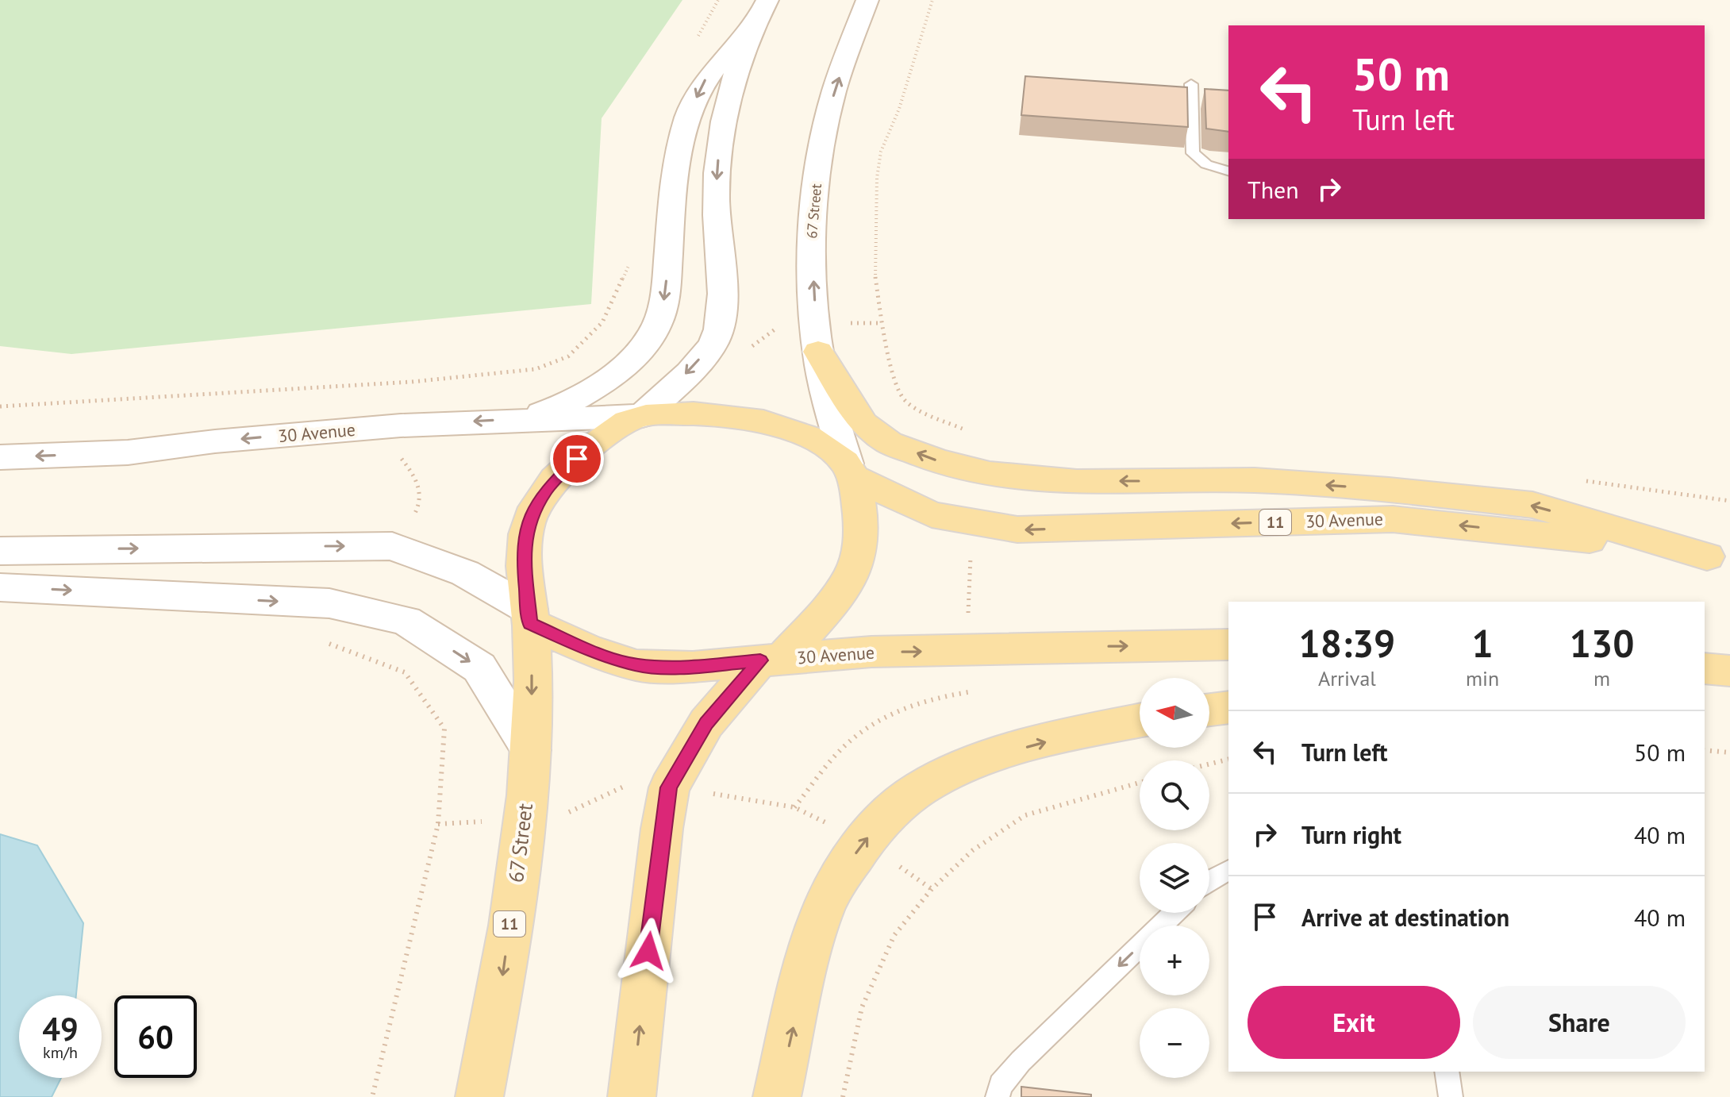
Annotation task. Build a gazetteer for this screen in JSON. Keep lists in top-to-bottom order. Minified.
{"streets":{"main road":["67 Street","30 Avenue","11"]},"crossings":[["67 Street","30 Avenue"]],"north":"left","page":{"turn":["50 m","Turn left"],"then":"Then","eta":["18:39","Arrival","1","min","130","m"],"map_buttons":["+","−"],"list":[{"name":"Turn left","value":"50 m"},{"name":"Turn right","value":"40 m"},{"name":"Arrive at destination","value":"40 m"}],"buttons":["Exit","Share"],"speed":"49 km/h","limit":"60"}}
